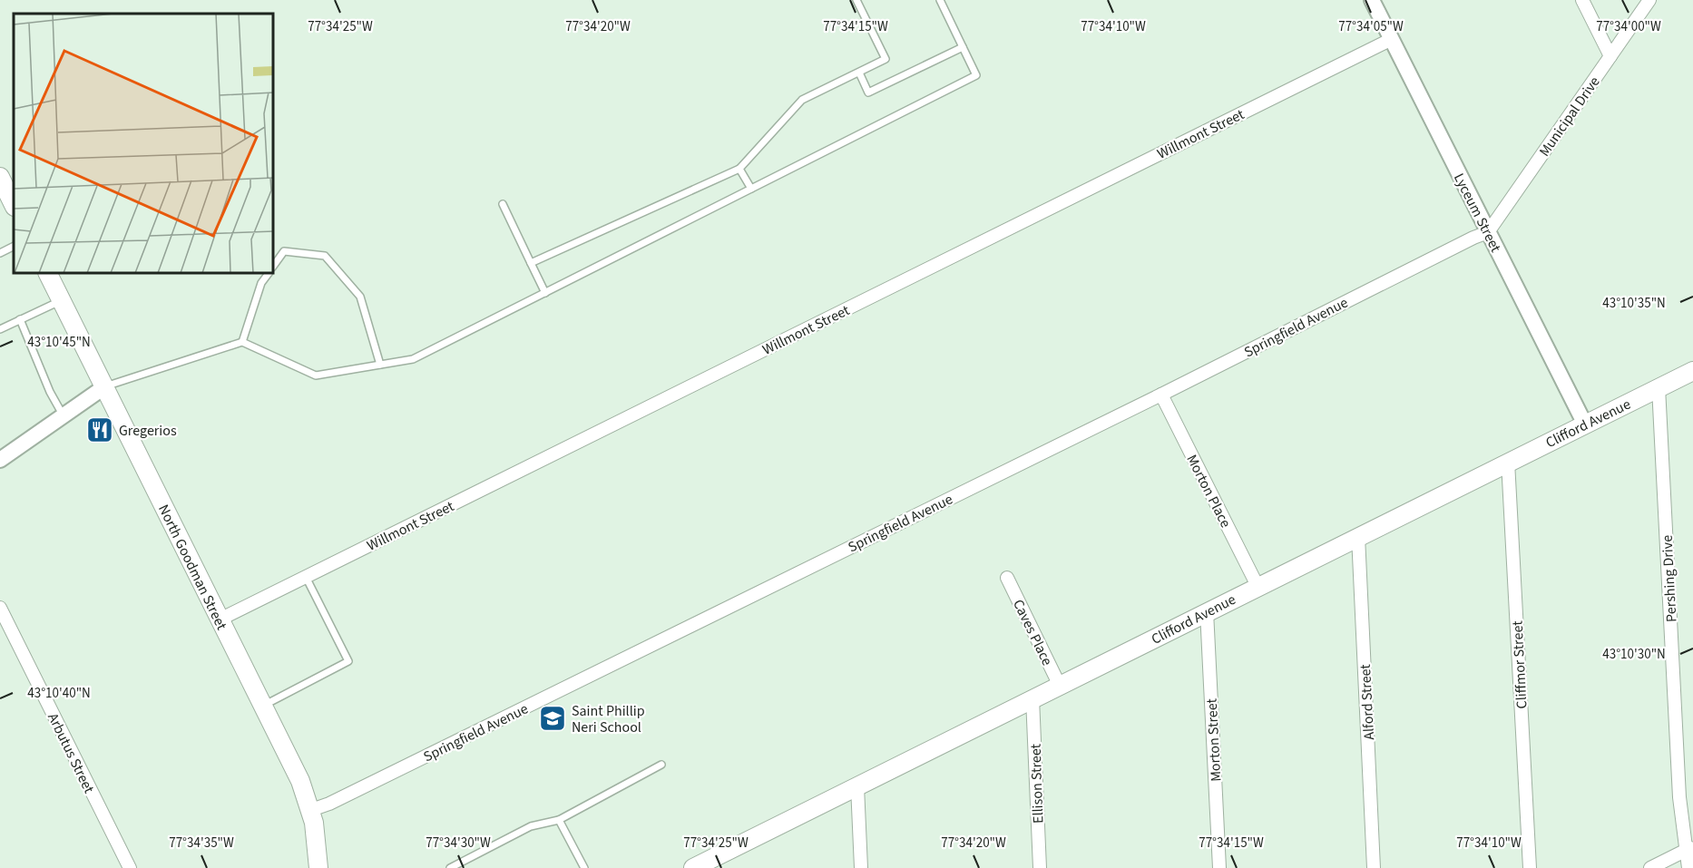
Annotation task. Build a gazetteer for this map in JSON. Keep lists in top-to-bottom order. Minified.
{"streets":{"main road":["Clifford Avenue","North Goodman Street"],"street":["Municipal Drive","Willmont Street","Lyceum Street","Springfield Avenue","Morton Place","Pershing Drive","Caves Place","Cliffmor Street","Alford Street","Morton Street","Arbutus Street","Ellison Street"]},"crossings":[["Municipal Drive","Lyceum Street"],["Municipal Drive","Springfield Avenue"],["Willmont Street","Lyceum Street"],["Willmont Street","North Goodman Street"],["Lyceum Street","Springfield Avenue"],["Lyceum Street","Clifford Avenue"],["Springfield Avenue","Morton Place"],["Springfield Avenue","North Goodman Street"],["Clifford Avenue","Morton Place"],["Clifford Avenue","Pershing Drive"],["Clifford Avenue","Caves Place"],["Clifford Avenue","Cliffmor Street"],["Clifford Avenue","Alford Street"],["Clifford Avenue","Morton Street"],["Clifford Avenue","Ellison Street"]],"places":{"restaurant":["Gregerios"],"school or university":["Saint Phillip Neri School"]},"coordinates":["77°34'25\"W","77°34'20\"W","77°34'15\"W","77°34'10\"W","77°34'05\"W","77°34'00\"W","43°10'35\"N","43°10'45\"N","43°10'30\"N","43°10'40\"N","77°34'35\"W","77°34'30\"W"]}
